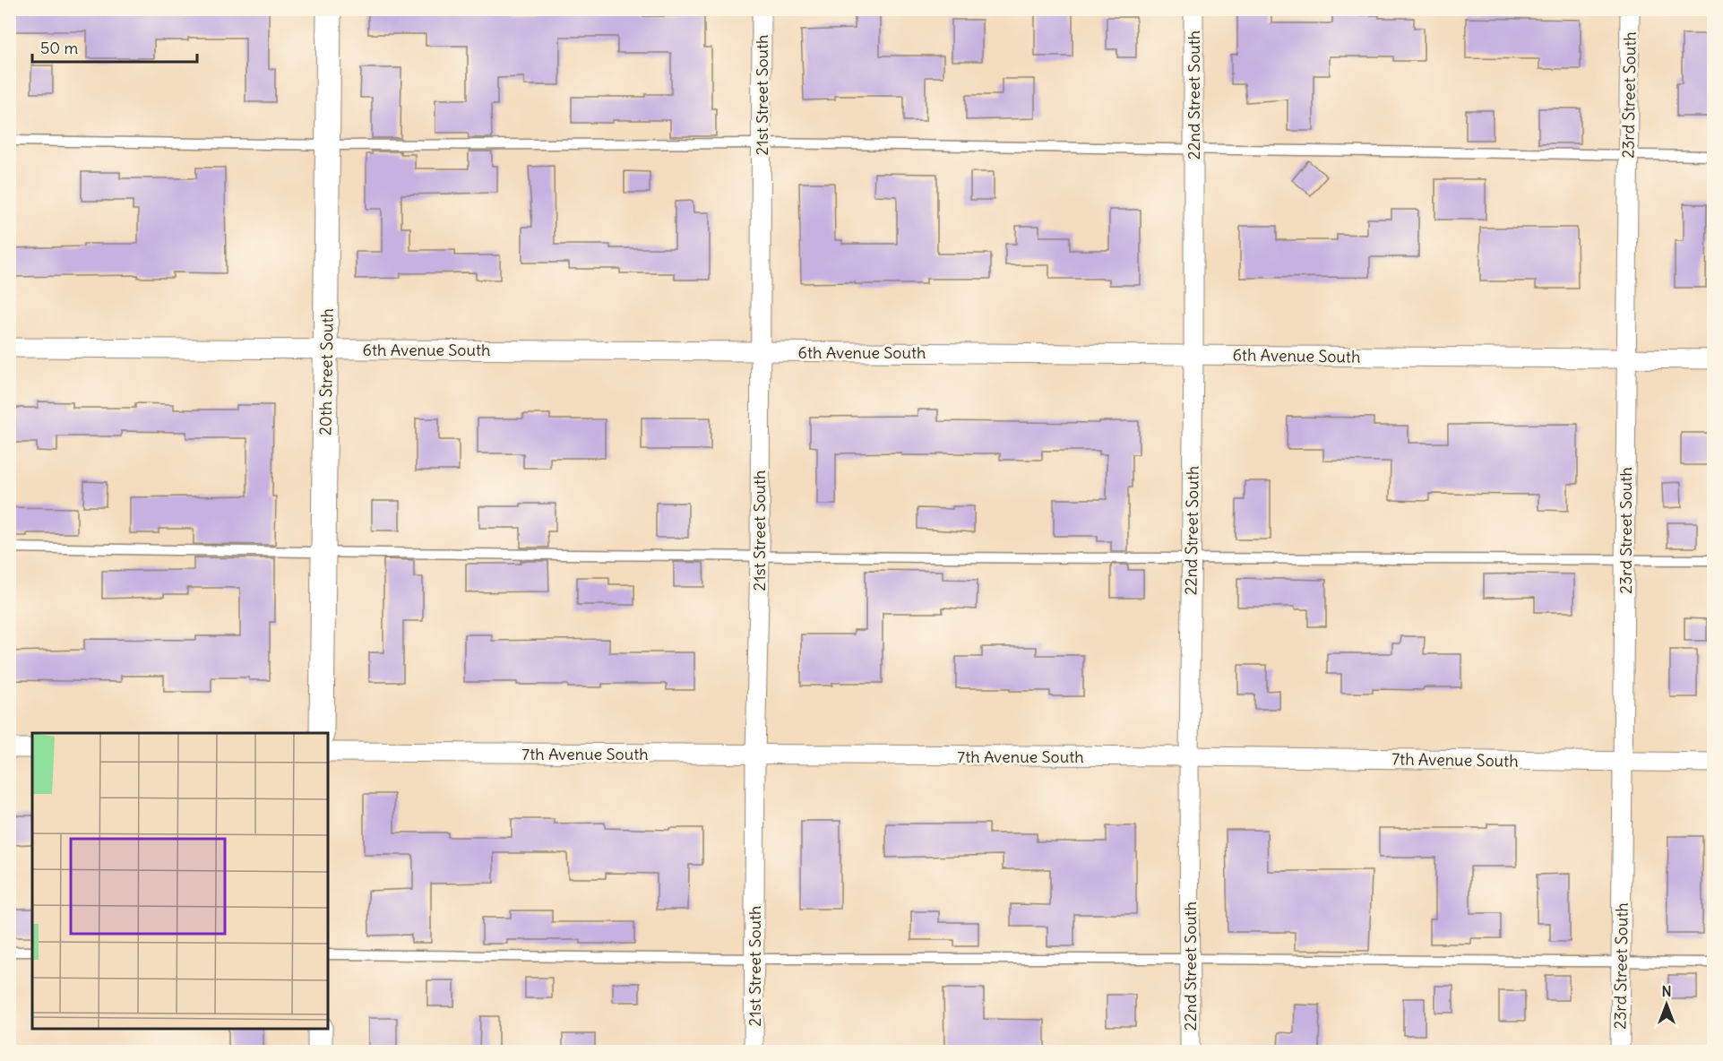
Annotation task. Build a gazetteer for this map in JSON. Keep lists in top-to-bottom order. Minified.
{"streets":{"street":["21st Street South","22nd Street South","23rd Street South","6th Avenue South","20th Street South","7th Avenue South"]},"crossings":[["21st Street South","6th Avenue South"],["21st Street South","7th Avenue South"],["22nd Street South","6th Avenue South"],["22nd Street South","7th Avenue South"],["23rd Street South","6th Avenue South"],["23rd Street South","7th Avenue South"],["6th Avenue South","20th Street South"]],"scale_bar":"50 m","north":"top"}
